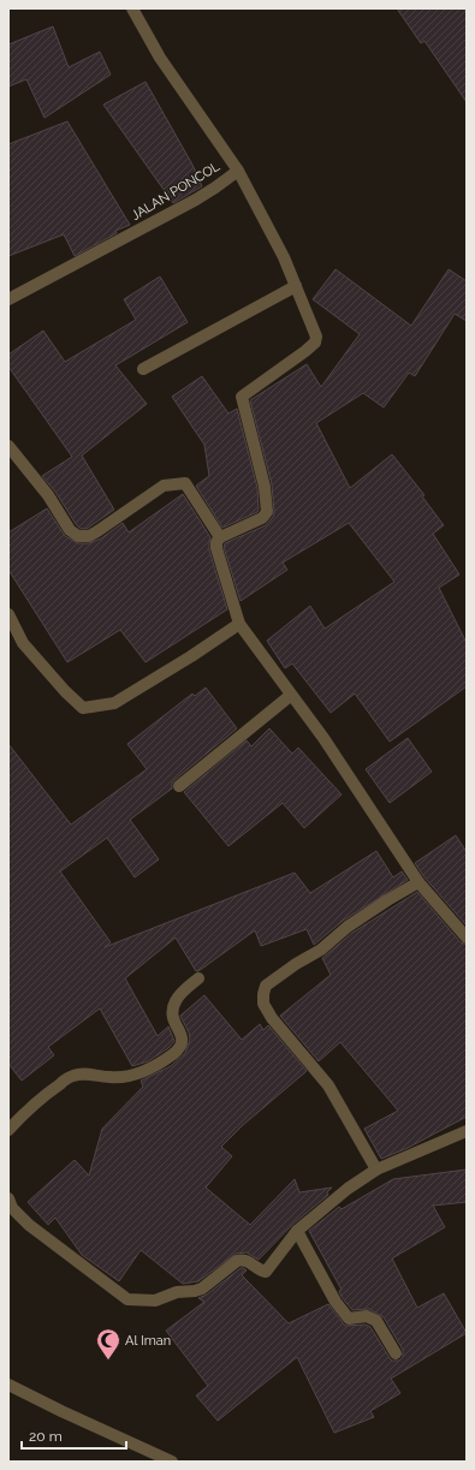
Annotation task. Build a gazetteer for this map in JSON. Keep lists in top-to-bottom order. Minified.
{"streets":{"street":["JALAN PONCOL"]},"places":{"mosque":["Al Iman"]},"scale_bar":"20 m"}
